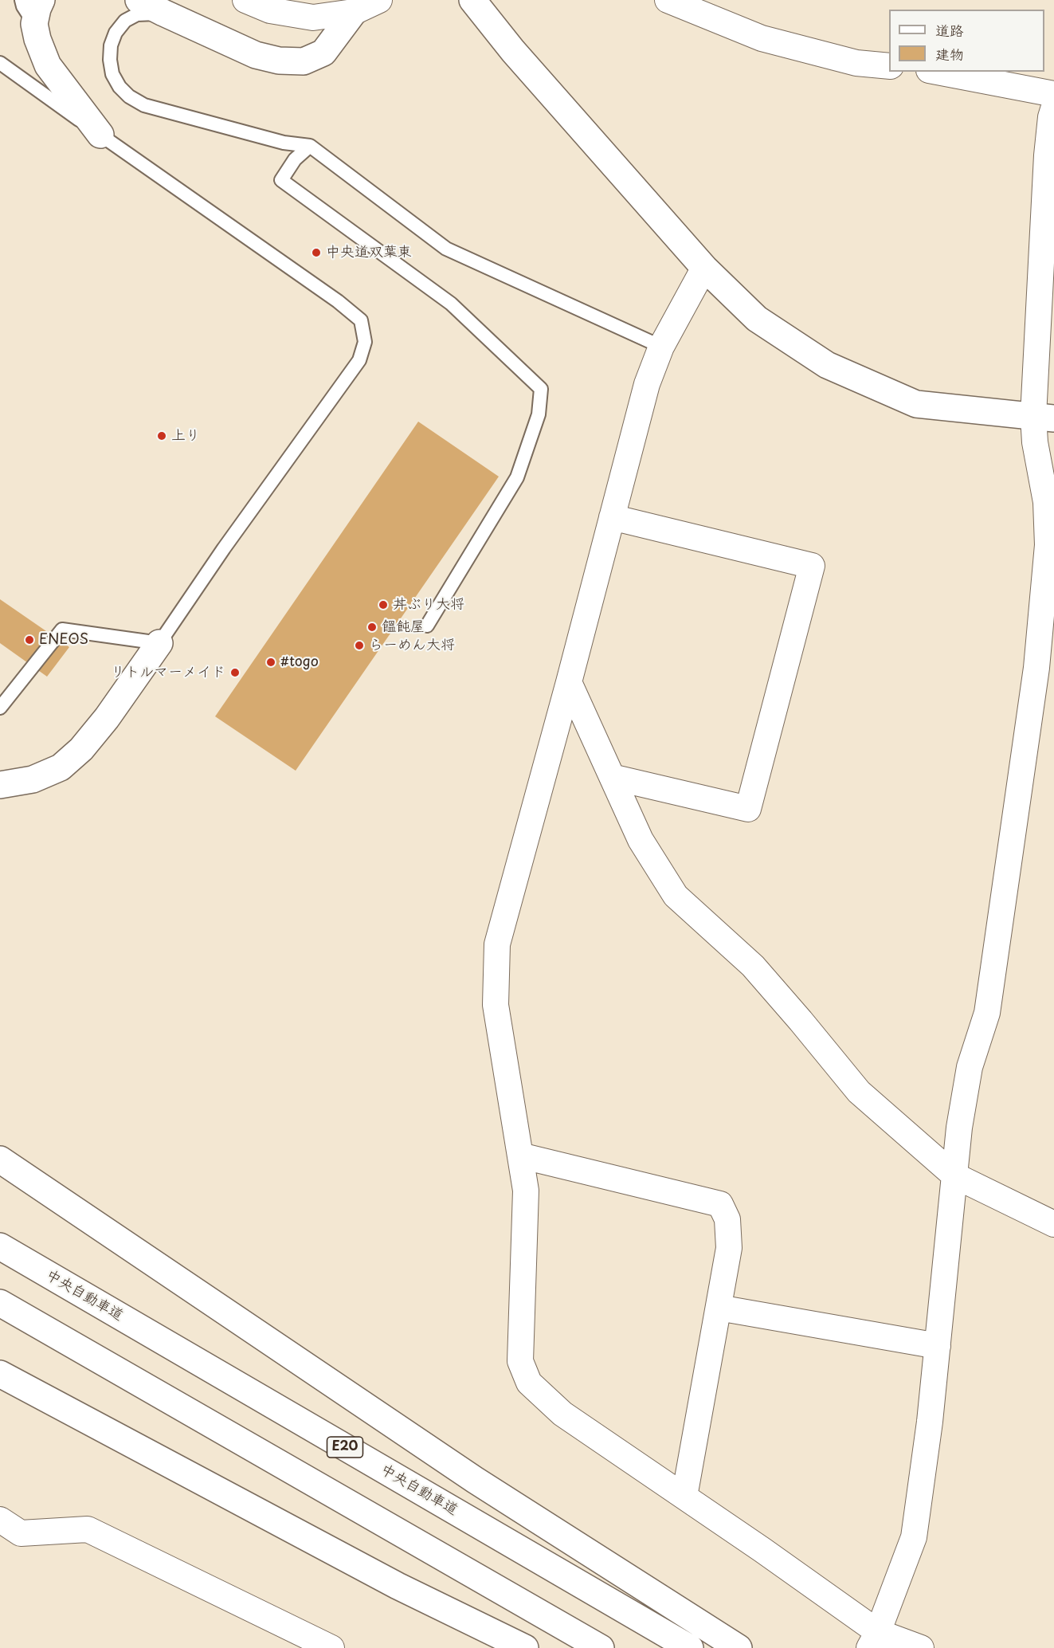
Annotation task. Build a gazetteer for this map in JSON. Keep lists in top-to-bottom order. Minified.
{"streets":{"main road":["中央自動車道","E20"]},"places":["中央道双葉東","上り","丼ぶり大将","饂飩屋","ENEOS","らーめん大将","#togo","リトルマーメイド"],"legend":["道路","建物"]}
